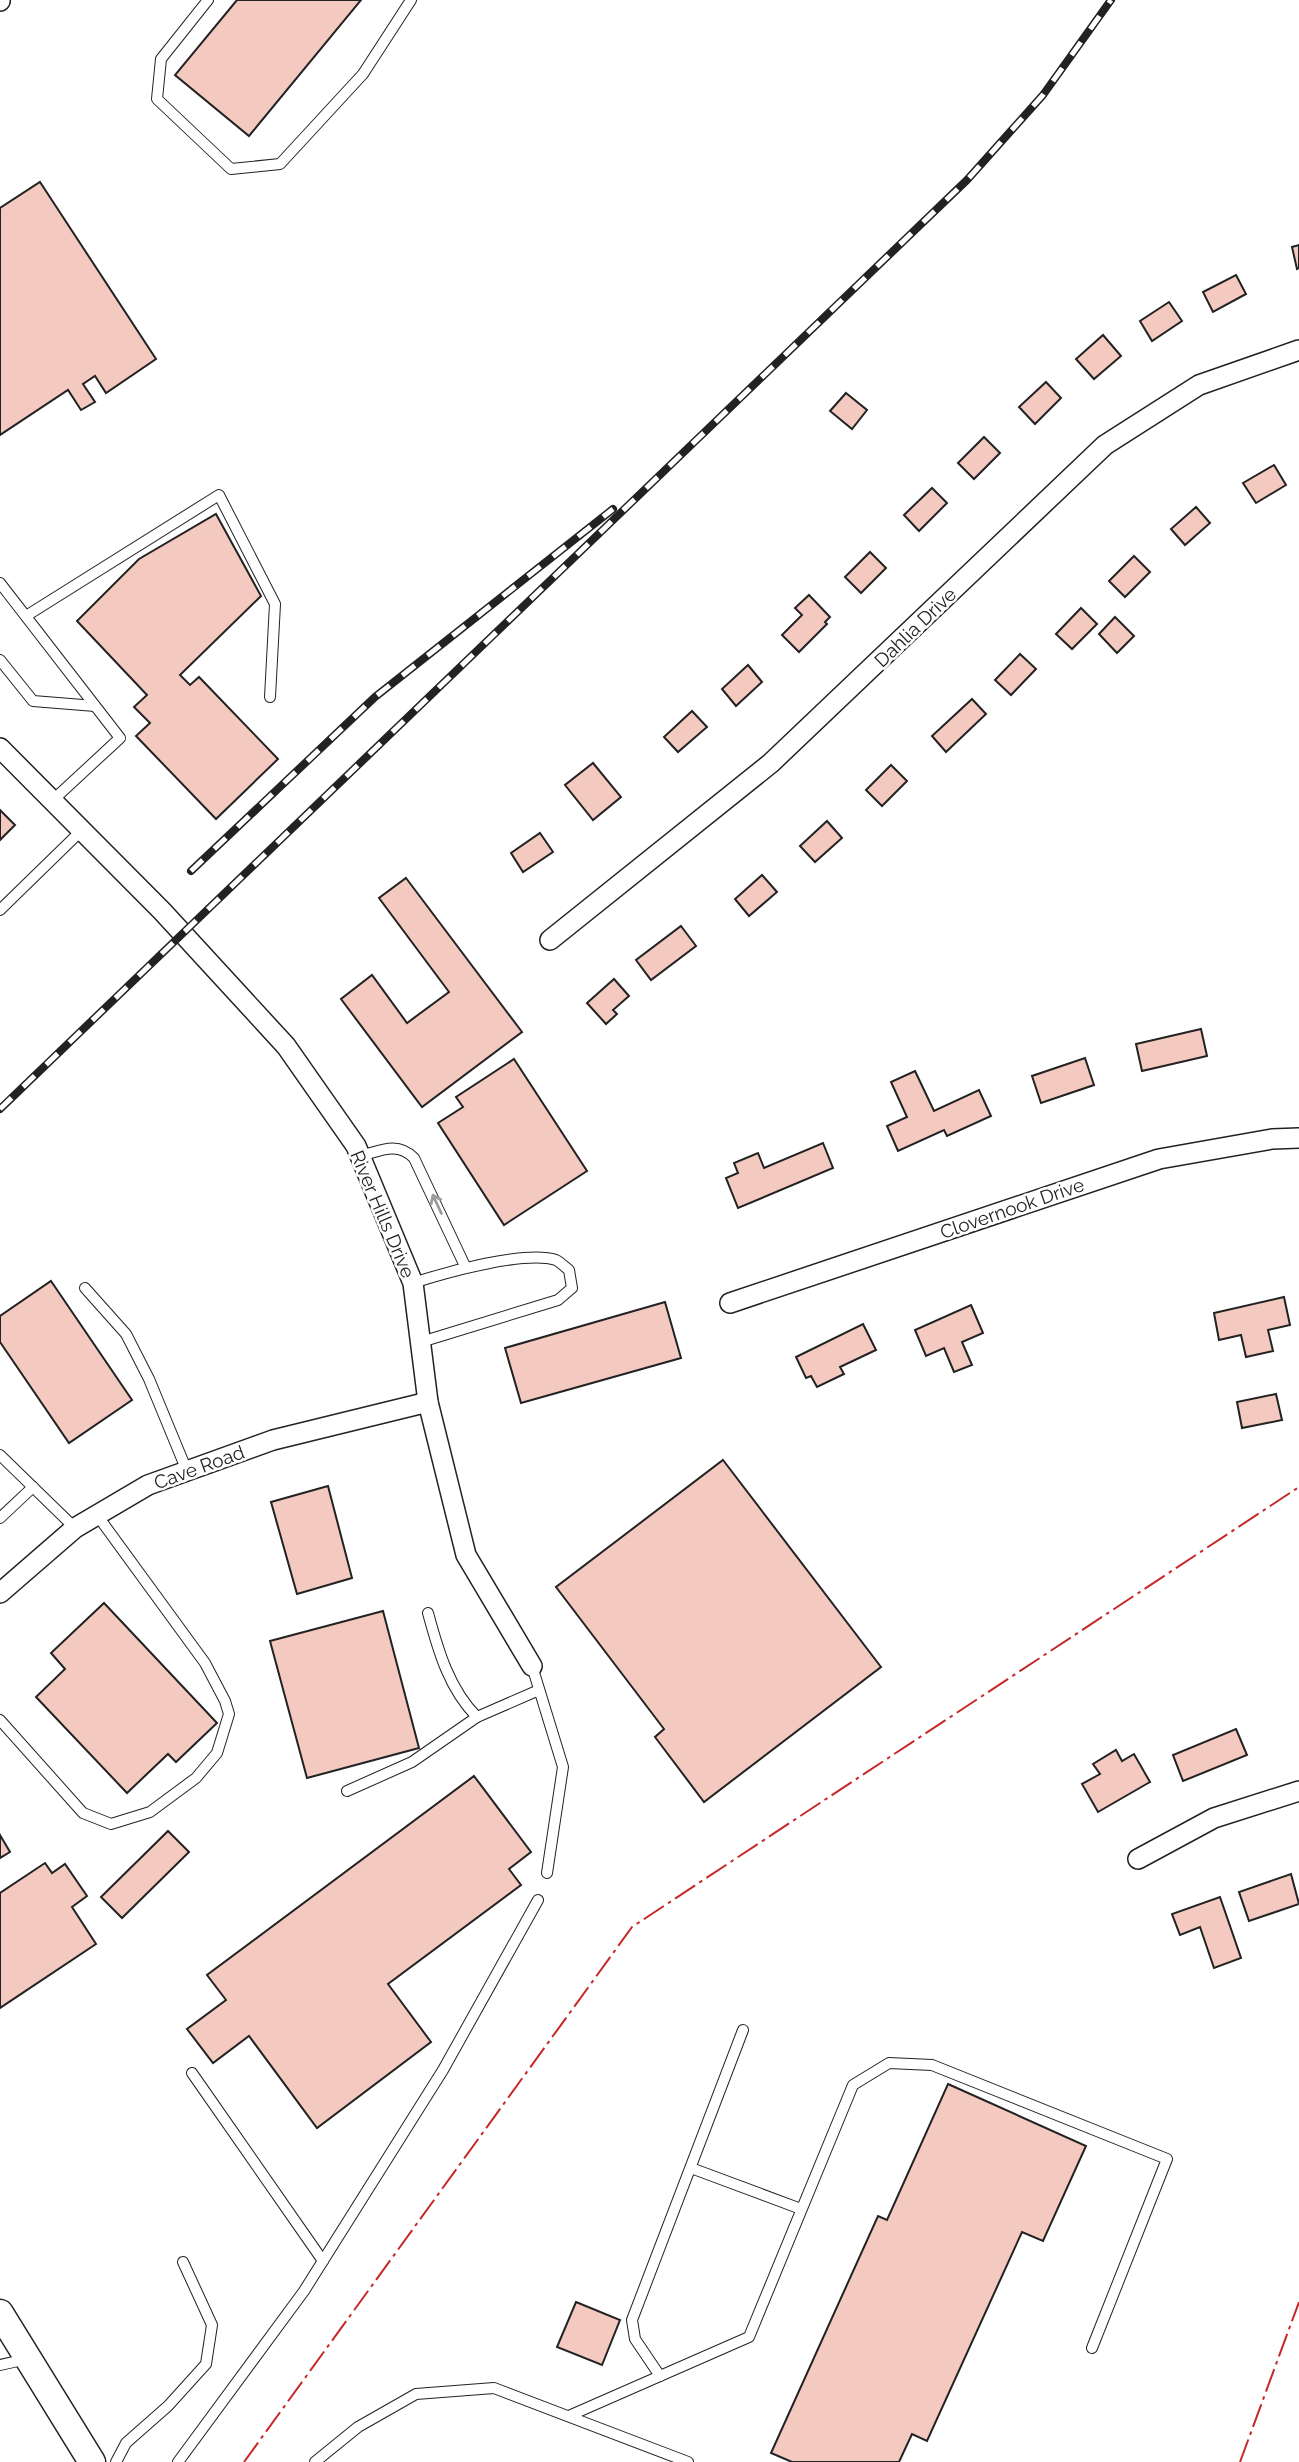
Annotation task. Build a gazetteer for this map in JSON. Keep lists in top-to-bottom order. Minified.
{"streets":{"street":["Dahlia Drive","Clovernook Drive","River Hills Drive","Cave Road"]},"crossings":[["River Hills Drive","Cave Road"]]}
